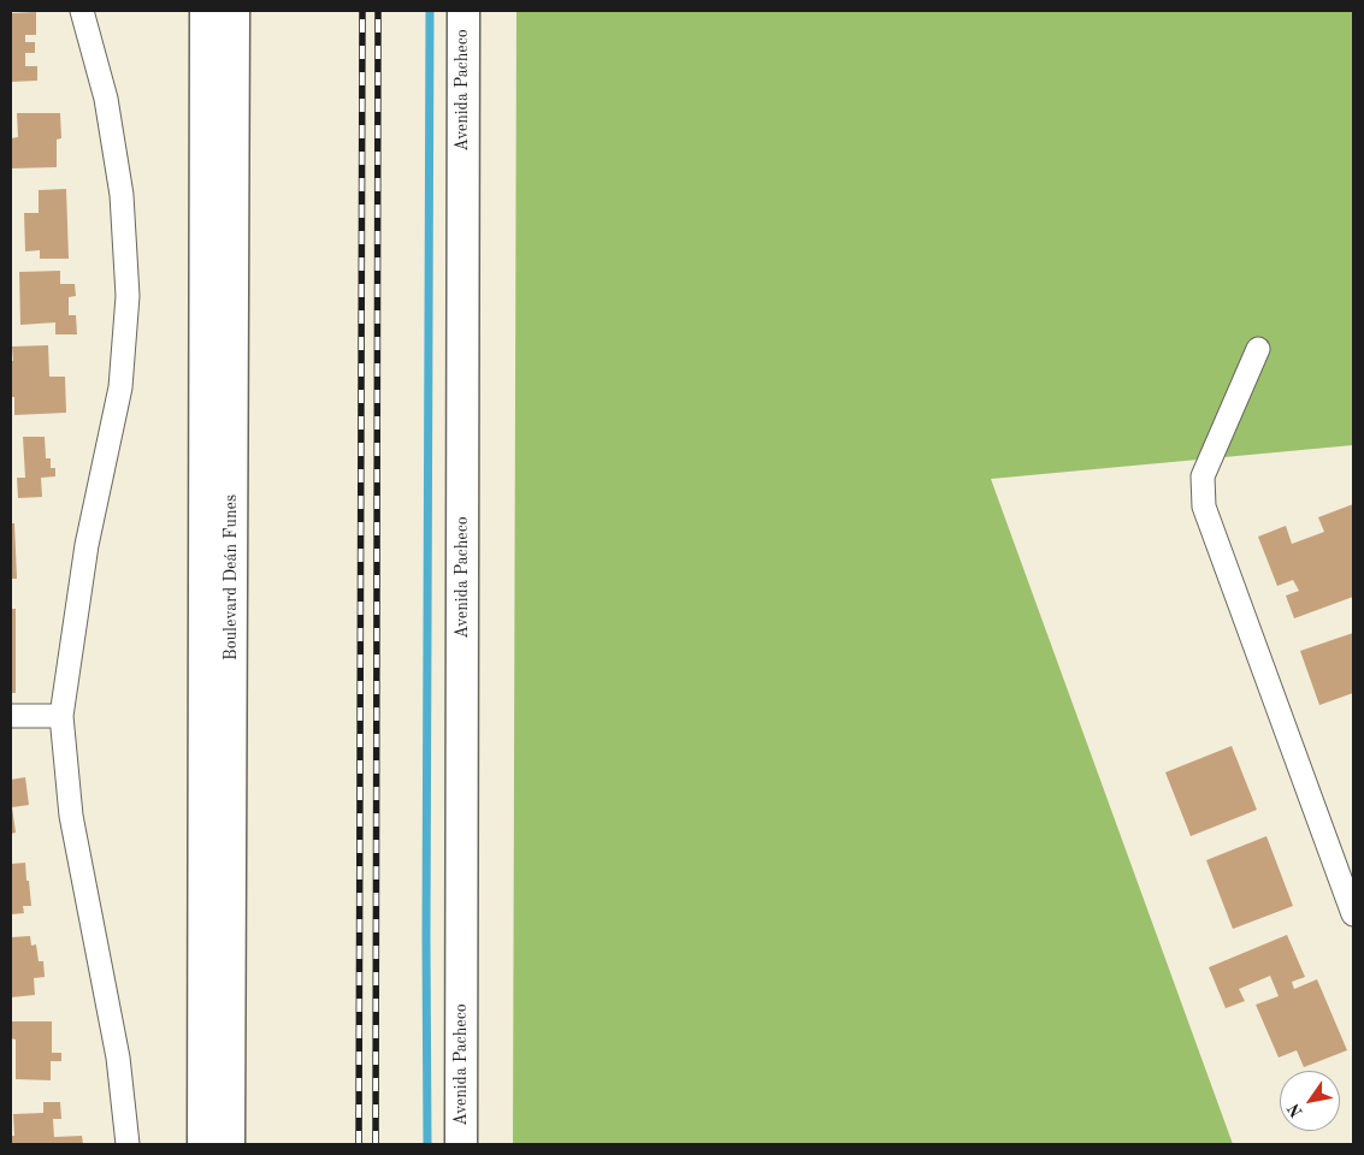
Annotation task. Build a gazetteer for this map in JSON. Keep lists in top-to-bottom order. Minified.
{"streets":{"main road":["Avenida Pacheco","Boulevard Deán Funes"]},"north":"bottom left"}
